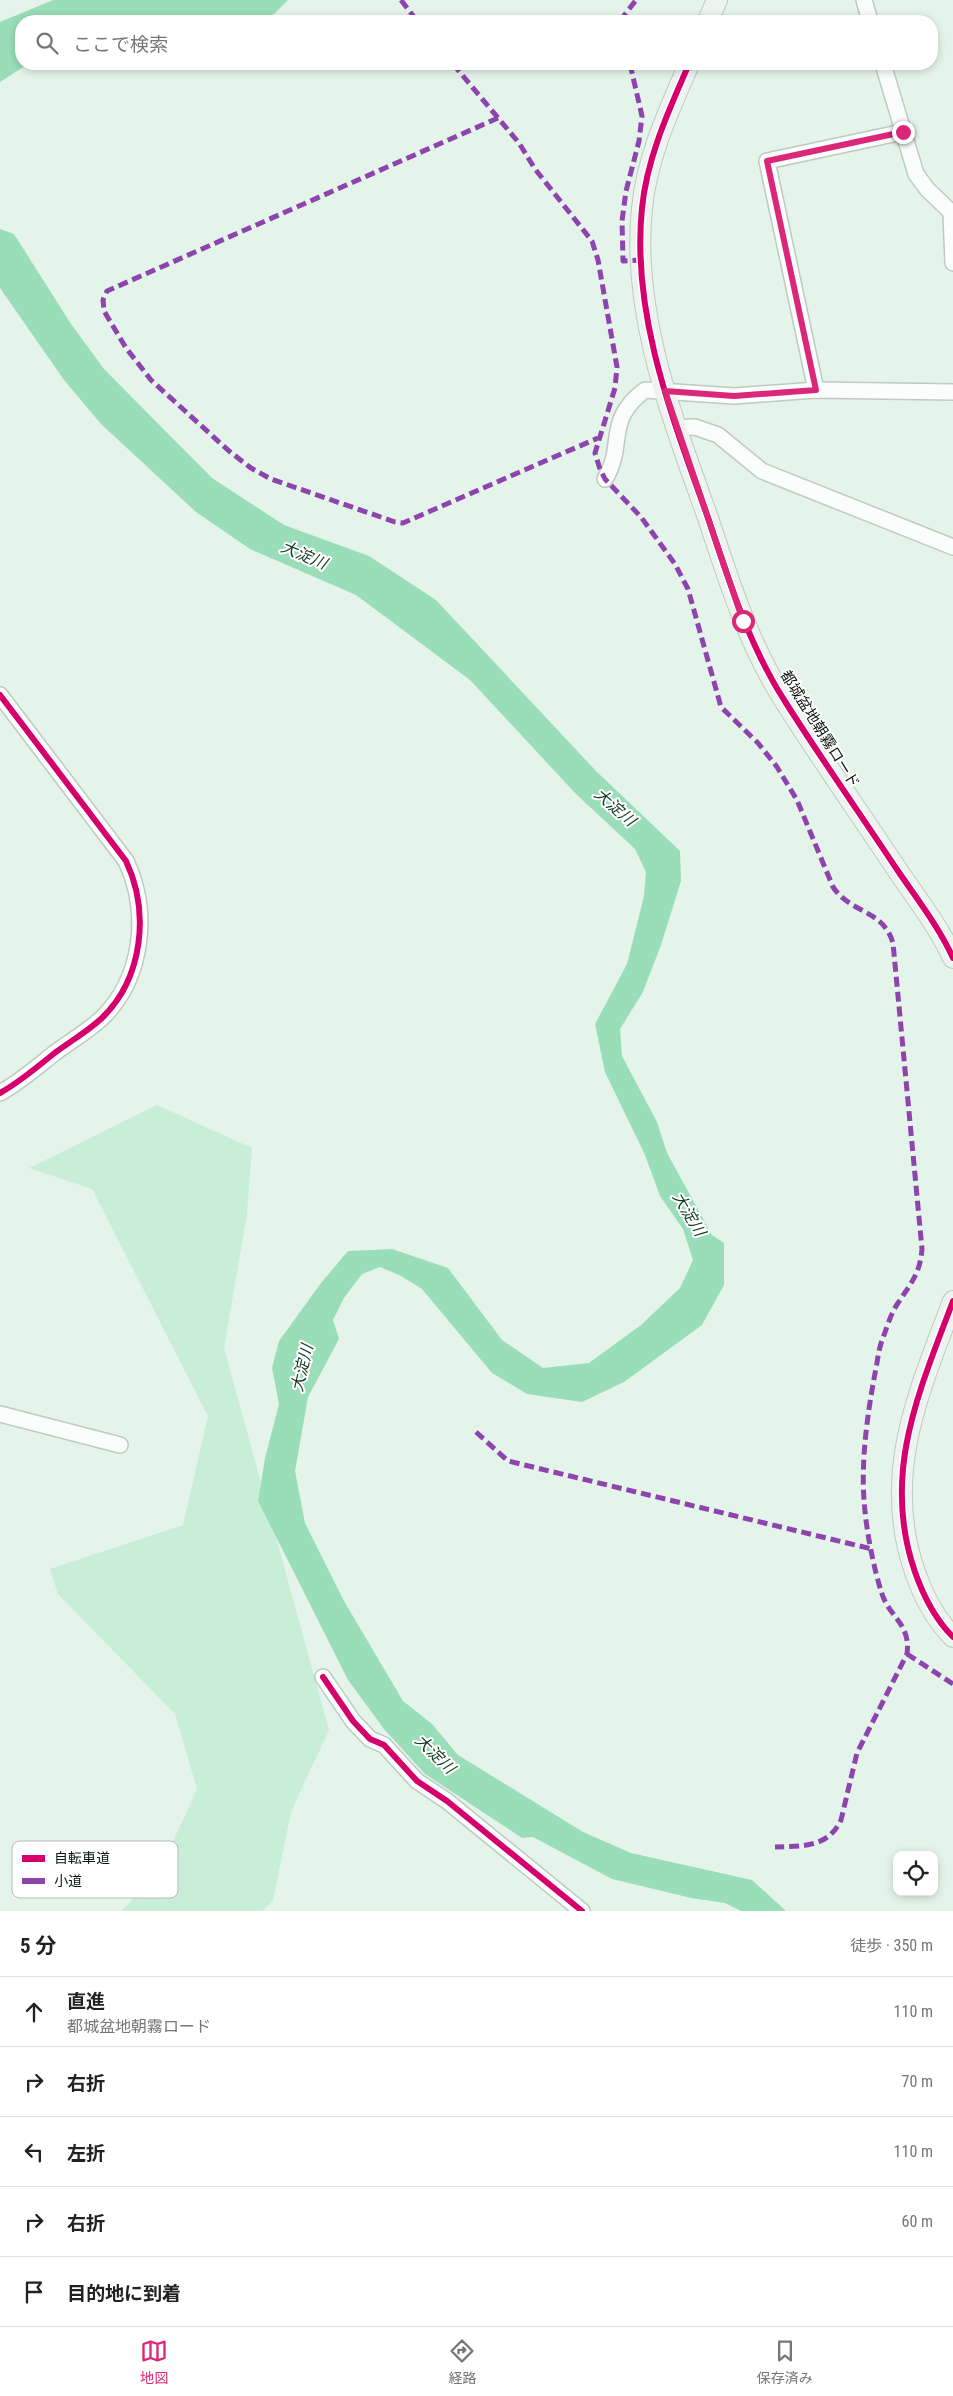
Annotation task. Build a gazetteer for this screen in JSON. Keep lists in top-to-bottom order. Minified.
{"streets":{"street":["都城盆地朝霧ロード"]},"water":["大淀川"],"legend":["自転車道","小道"],"page":{"search":"ここで検索","heading":["5 分","徒歩 · 350 m"],"list":[["直進","都城盆地朝霧ロード","110 m"],["右折","70 m"],["左折","110 m"],["右折","60 m"],"目的地に到着"],"nav":["地図","経路","保存済み"]}}
